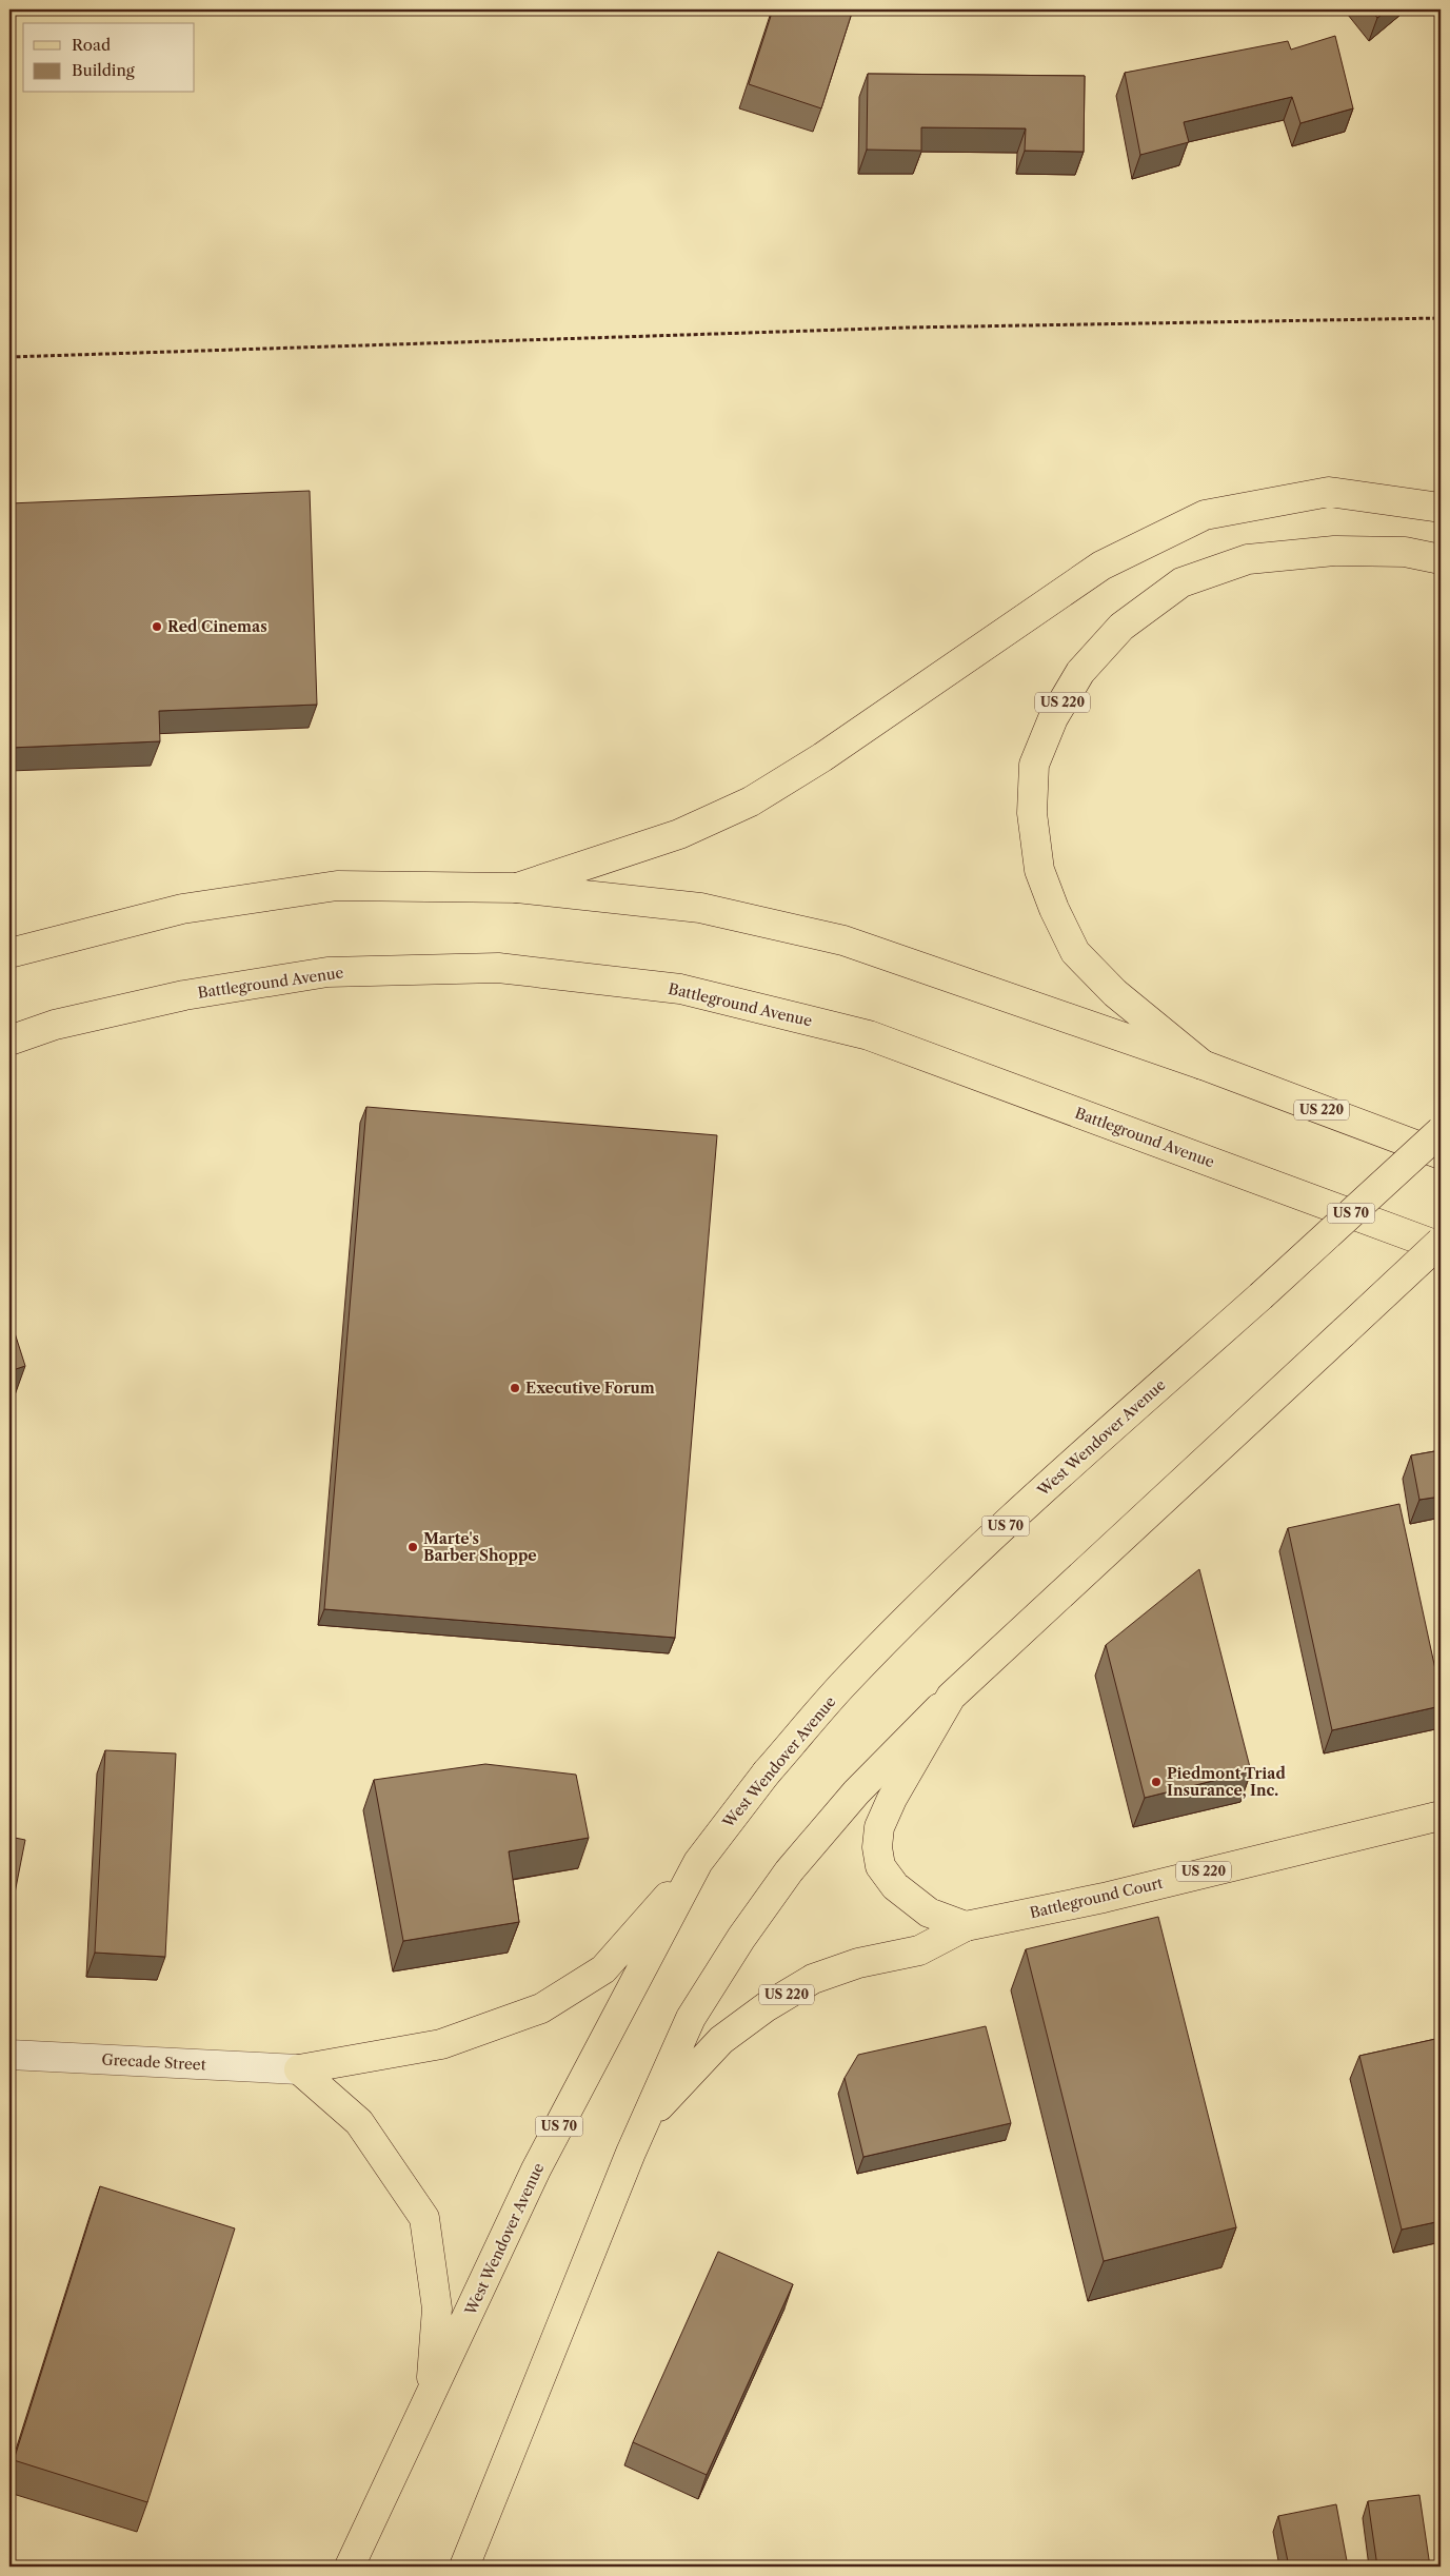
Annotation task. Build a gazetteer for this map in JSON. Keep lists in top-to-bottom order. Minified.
{"streets":{"main road":["US 220","Battleground Avenue","US 70","West Wendover Avenue","Battleground Court"],"street":["Grecade Street"]},"crossings":[["US 220","Battleground Court"]],"places":["Red Cinemas","Executive Forum","Marte's Barber Shoppe","Piedmont Triad Insurance, Inc."],"legend":["Road","Building"]}
